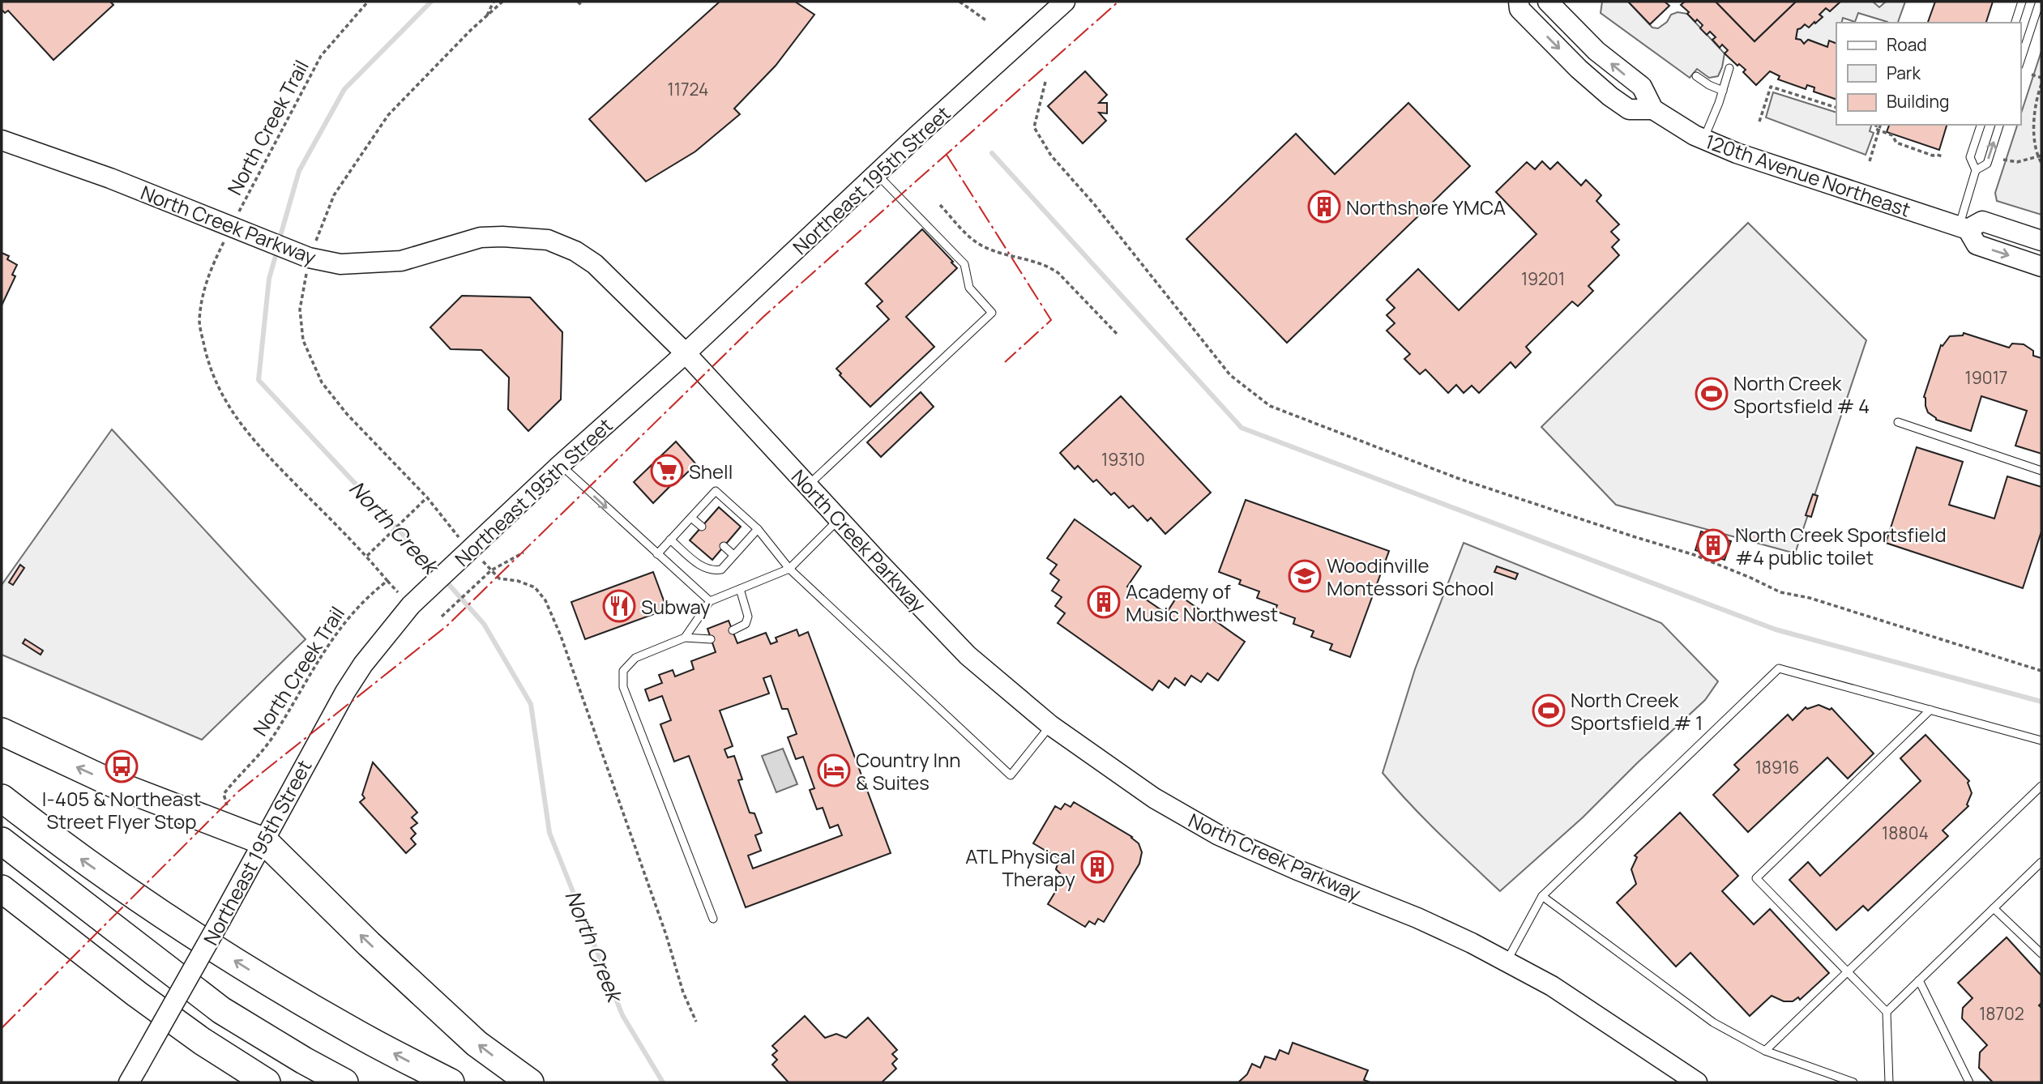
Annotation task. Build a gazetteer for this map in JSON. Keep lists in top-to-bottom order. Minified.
{"streets":{"main road":["120th Avenue Northeast","Northeast 195th Street","North Creek Parkway"],"path":["North Creek Trail"]},"crossings":[["North Creek Trail","North Creek Parkway"],["Northeast 195th Street","North Creek Parkway"]],"water":["North Creek"],"places":{"building":["Northshore YMCA","North Creek Sportsfield #4 public toilet","Academy of Music Northwest","ATL Physical Therapy"],"sports":["North Creek Sportsfield # 4","North Creek Sportsfield # 1"],"supermarket":["Shell"],"school or university":["Woodinville Montessori School"],"restaurant":["Subway"],"bus stop":["I-405 & Northeast Street Flyer Stop"],"hotel":["Country Inn & Suites"]},"house_numbers":["11724","19201","19017","19310","18916","18804","18702"],"legend":["Road","Park","Building"]}
